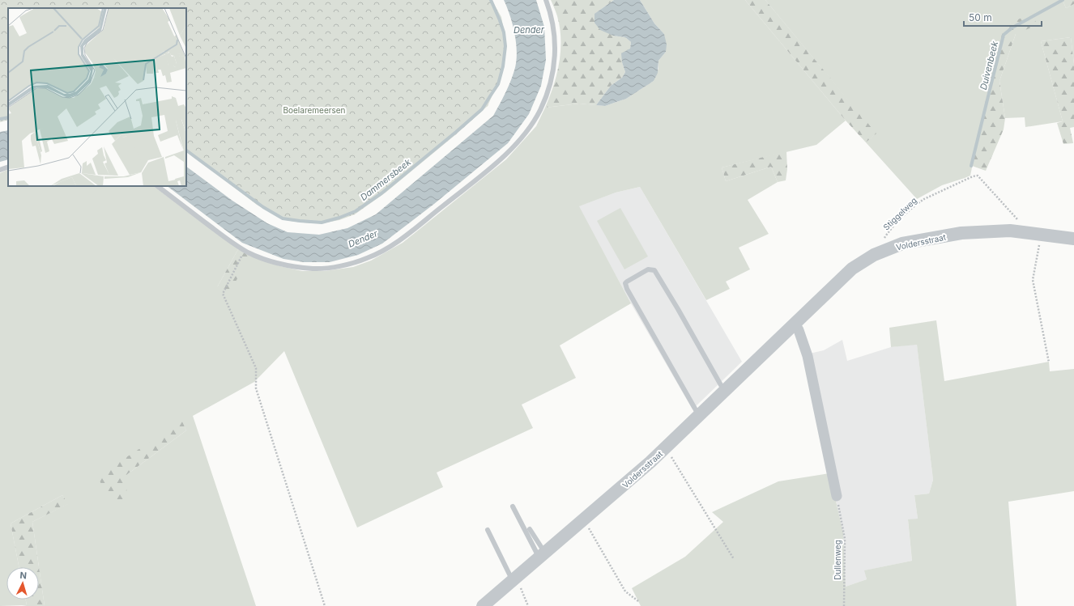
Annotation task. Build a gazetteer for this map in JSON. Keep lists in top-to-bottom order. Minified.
{"streets":{"street":["Voldersstraat"],"path":["Stiggelweg","Dullenweg"]},"crossings":[["Stiggelweg","Voldersstraat"]],"water":["Dender","Duivenbeek","Dammersbeek"],"parks":["Boelaremeersen"],"scale_bar":"50 m","north":"top"}
